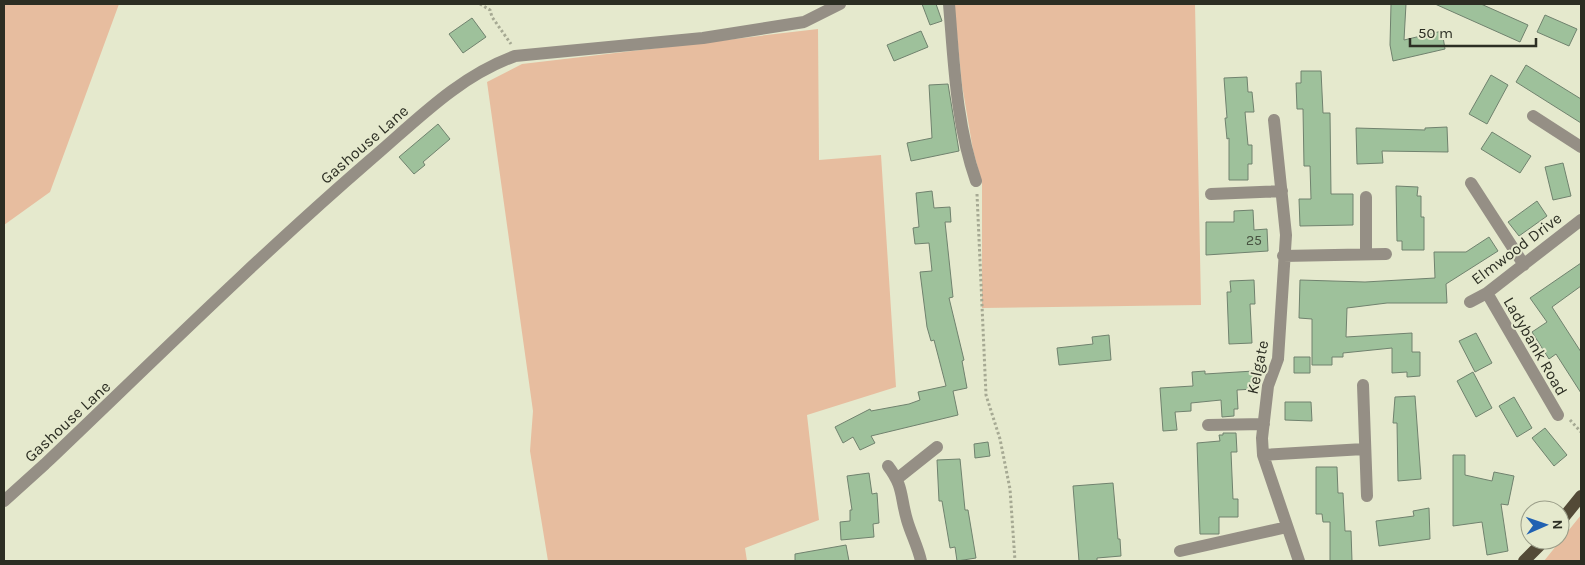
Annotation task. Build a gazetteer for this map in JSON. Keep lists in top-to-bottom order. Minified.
{"streets":{"street":["Gashouse Lane","Elmwood Drive","Ladybank Road","Kelgate"]},"crossings":[["Elmwood Drive","Ladybank Road"]],"house_numbers":["25"],"scale_bar":"50 m","north":"right"}
